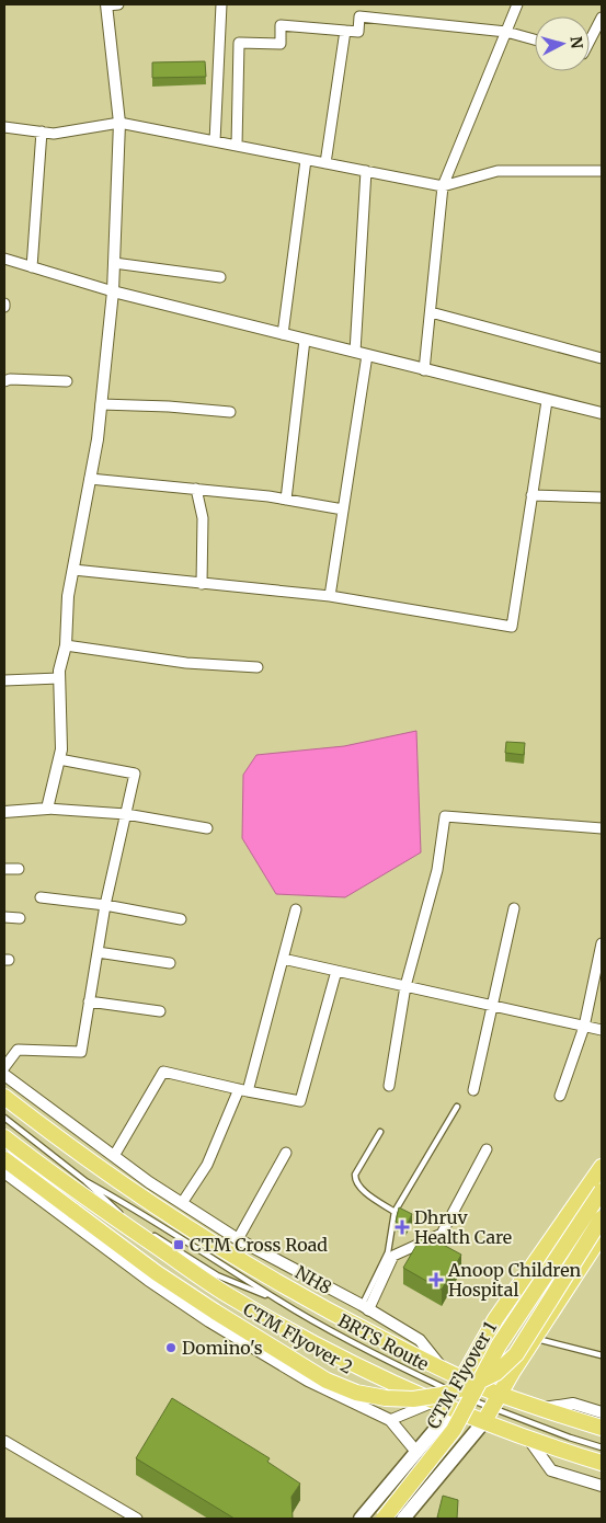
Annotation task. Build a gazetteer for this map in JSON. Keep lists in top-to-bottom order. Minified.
{"streets":{"main road":["NH8","CTM Flyover 2","CTM Flyover 1"],"lane":["BRTS Route"]},"places":{"health":["Dhruv Health Care","Anoop Children Hospital"],"transit":["CTM Cross Road"],"other":["Domino's"]},"north":"right"}
